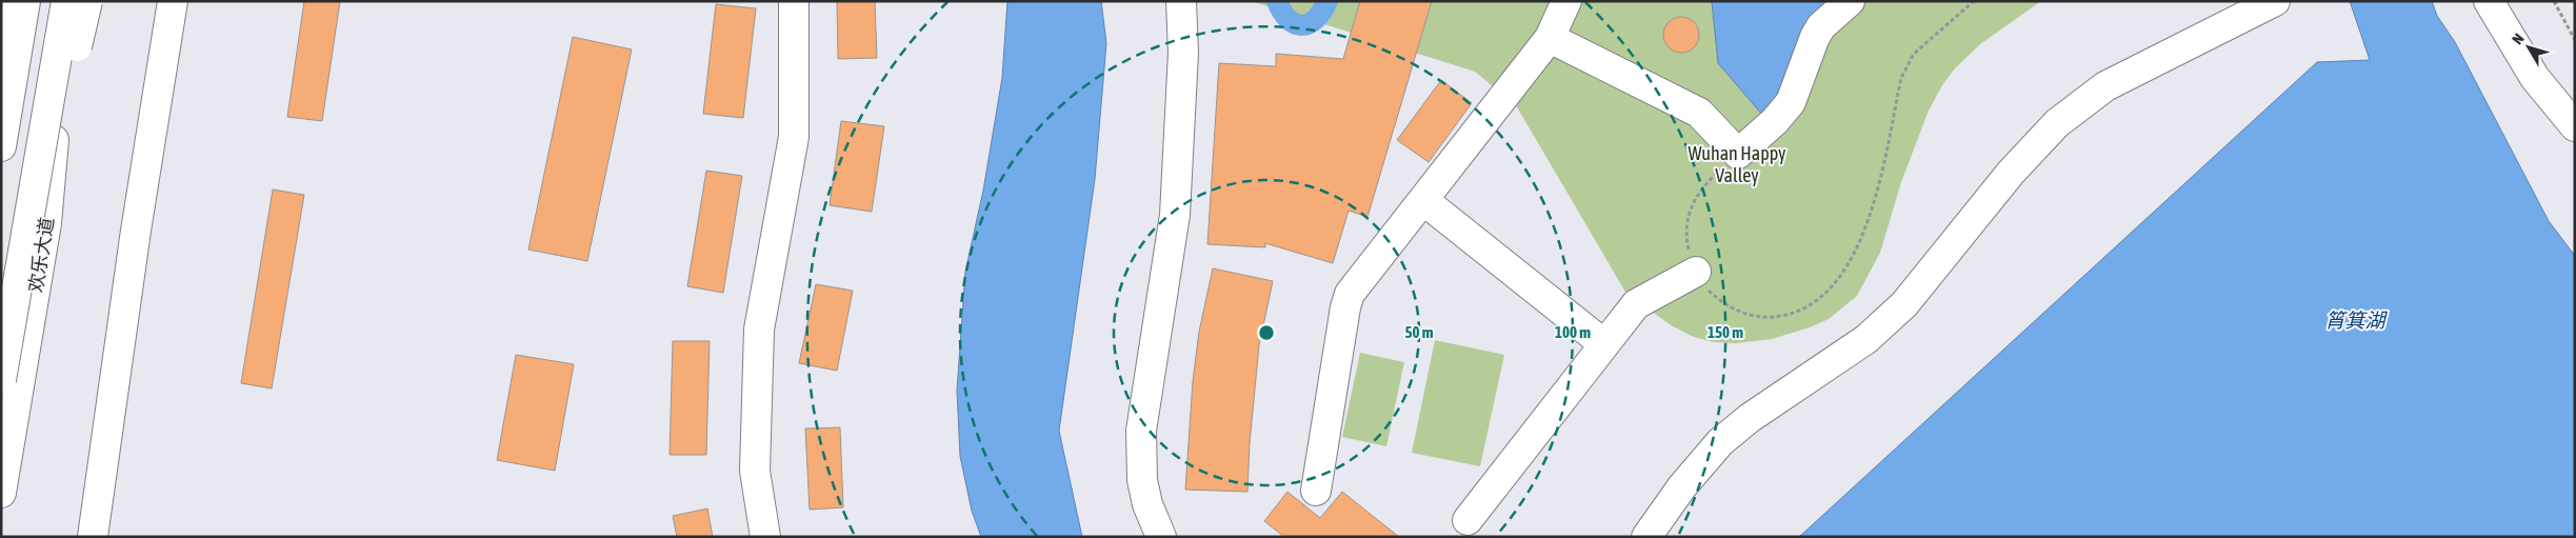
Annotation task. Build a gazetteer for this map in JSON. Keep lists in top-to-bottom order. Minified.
{"streets":{"main road":["欢乐大道"]},"water":["筲箕湖"],"parks":["Wuhan Happy Valley"],"north":"top left","rings":["50 m","100 m","150 m"]}
